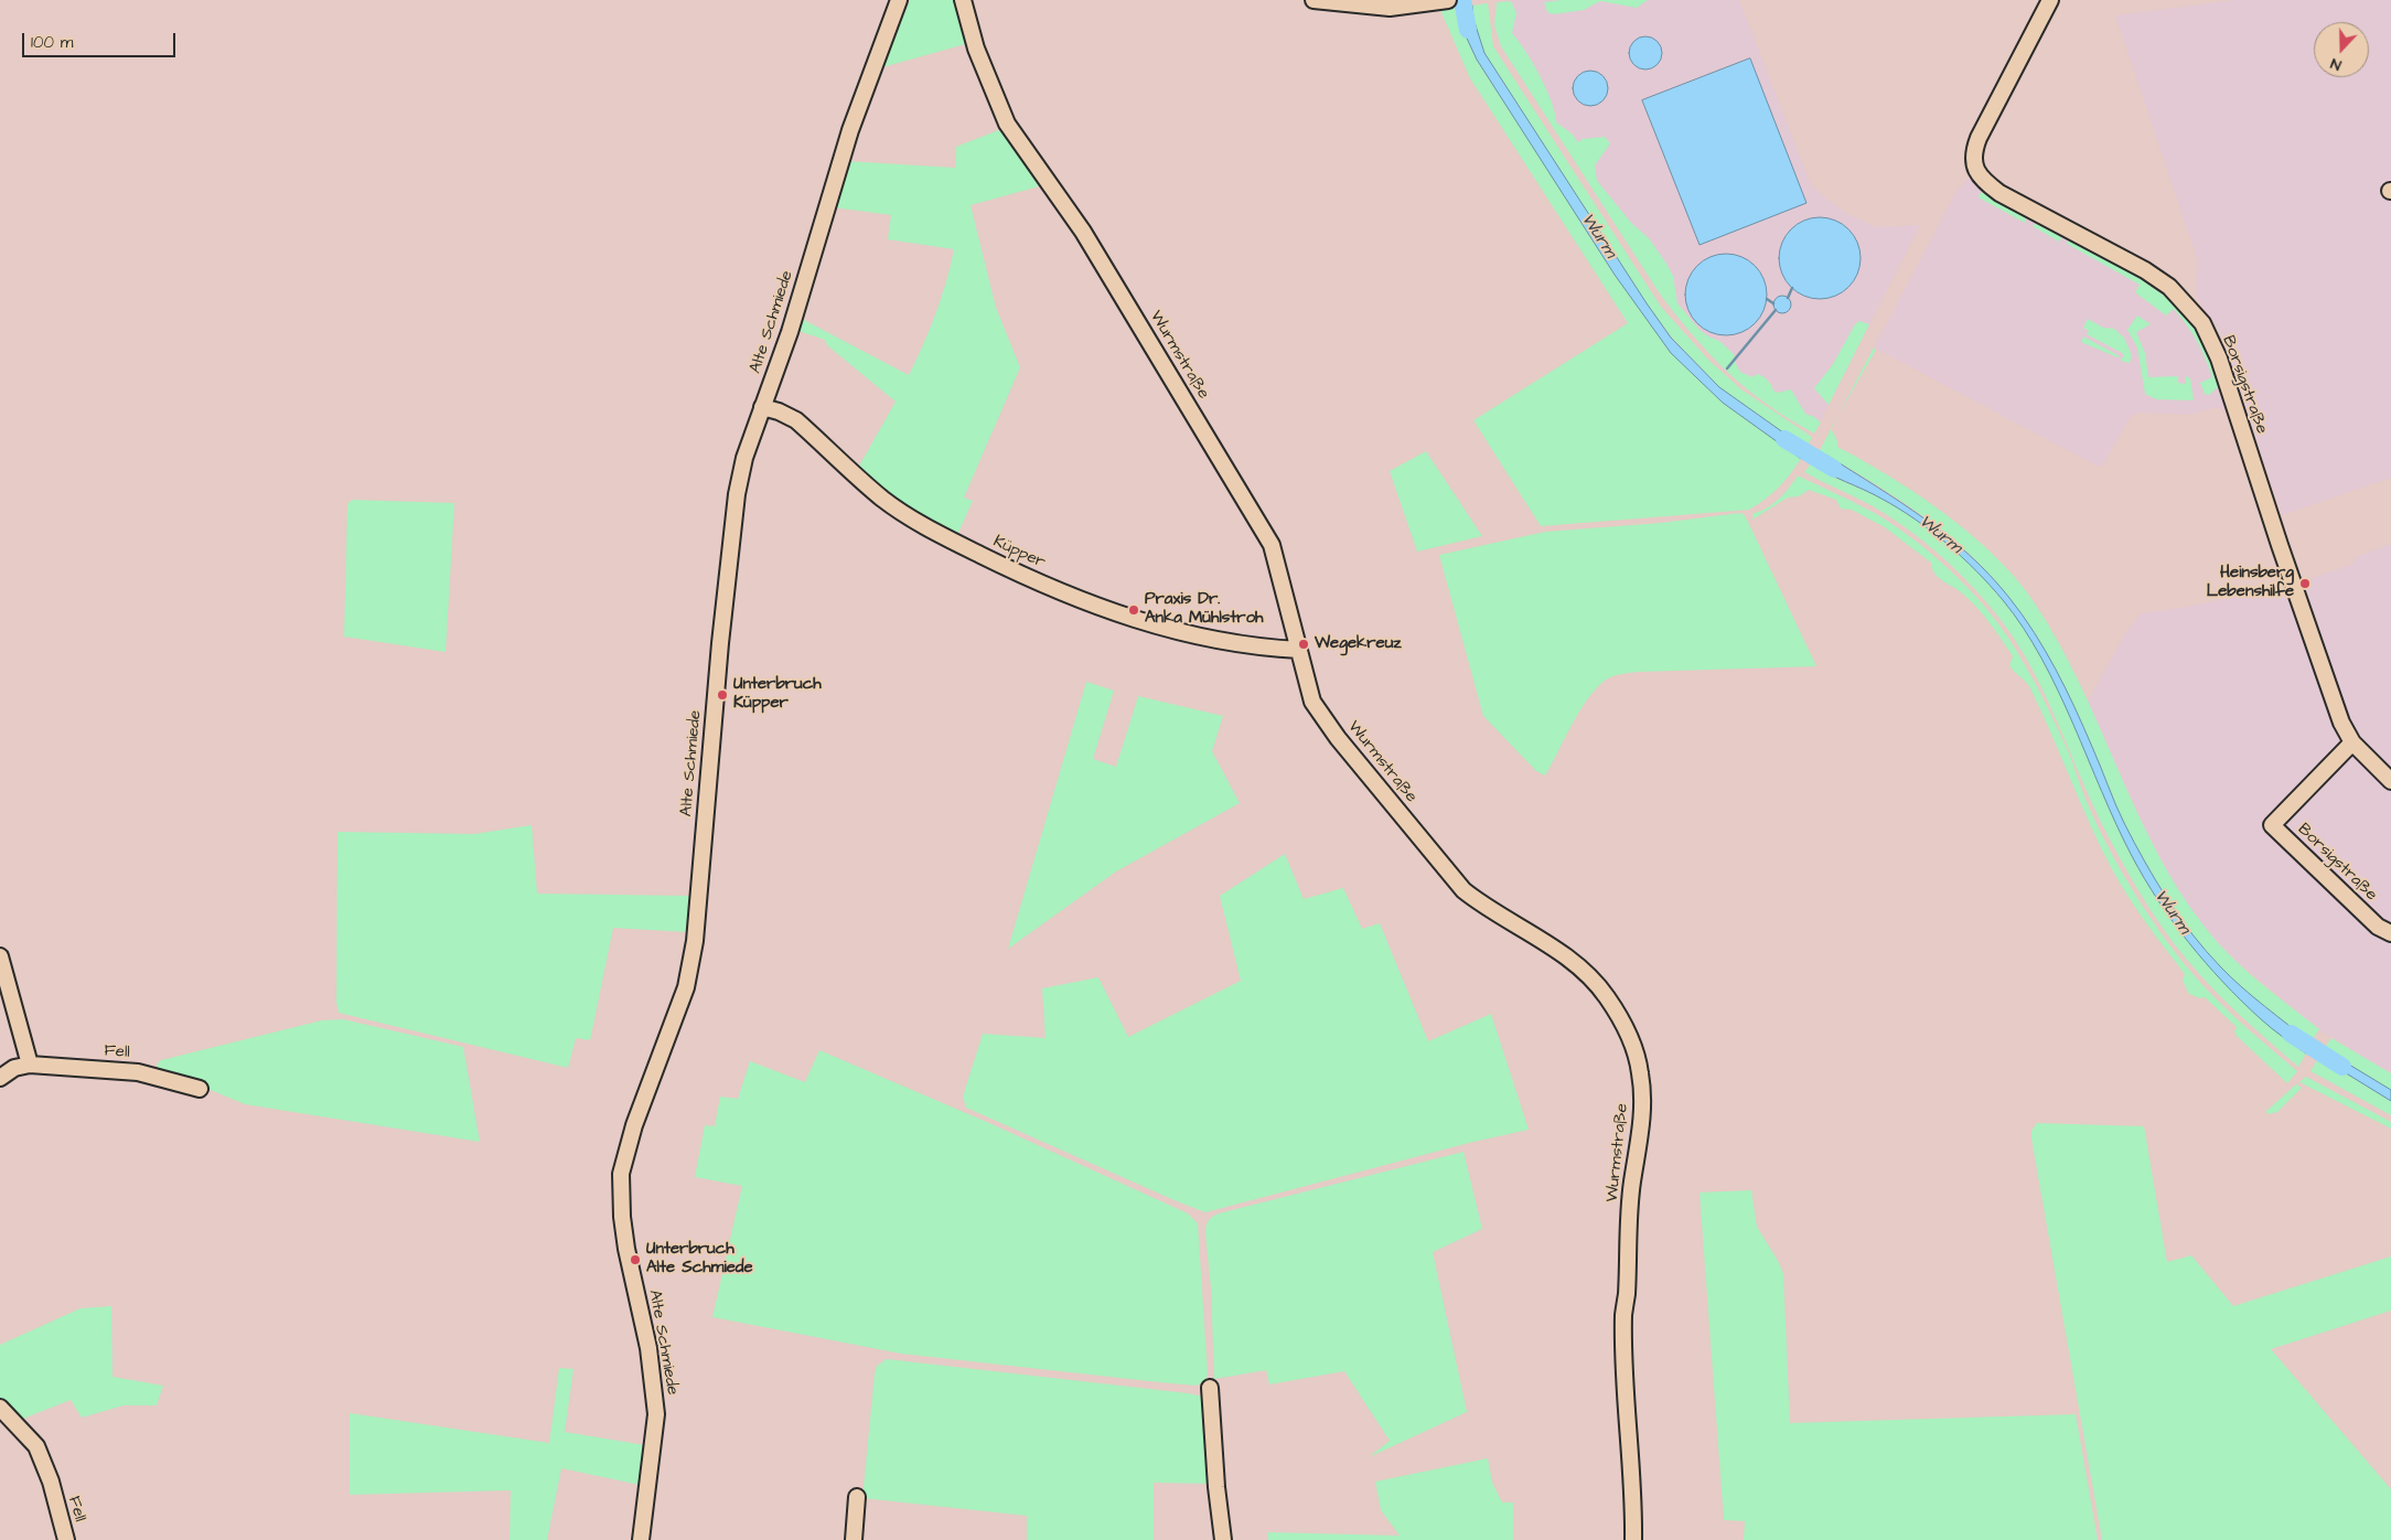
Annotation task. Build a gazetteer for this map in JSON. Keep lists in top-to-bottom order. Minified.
{"streets":{"street":["Alte Schmiede","Wurmstraße","Borsigstraße","Küpper","Fell"]},"crossings":[["Alte Schmiede","Küpper"],["Wurmstraße","Küpper"]],"water":["Wurm"],"places":["Heinsberg Lebenshilfe","Praxis Dr. Anka Mühlstroh","Wegekreuz","Unterbruch Küpper","Unterbruch Alte Schmiede"],"scale_bar":"100 m","north":"bottom"}
